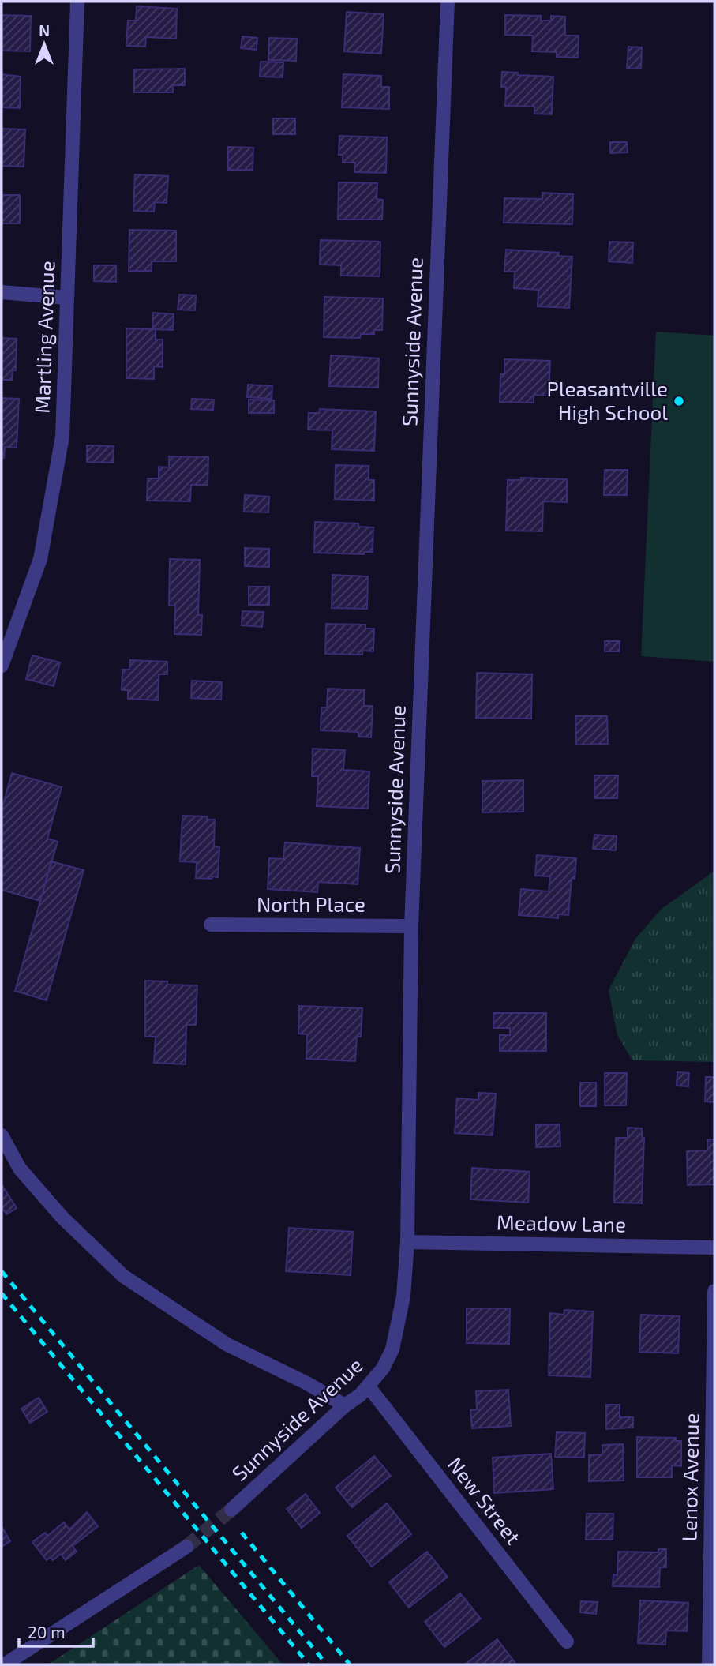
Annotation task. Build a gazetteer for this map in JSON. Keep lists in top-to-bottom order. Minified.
{"streets":{"street":["Martling Avenue","Sunnyside Avenue","North Place","Meadow Lane","Lenox Avenue","New Street"]},"crossings":[["Sunnyside Avenue","North Place"],["Sunnyside Avenue","Meadow Lane"],["Sunnyside Avenue","New Street"]],"places":["Pleasantville High School"],"scale_bar":"20 m","north":"top"}
